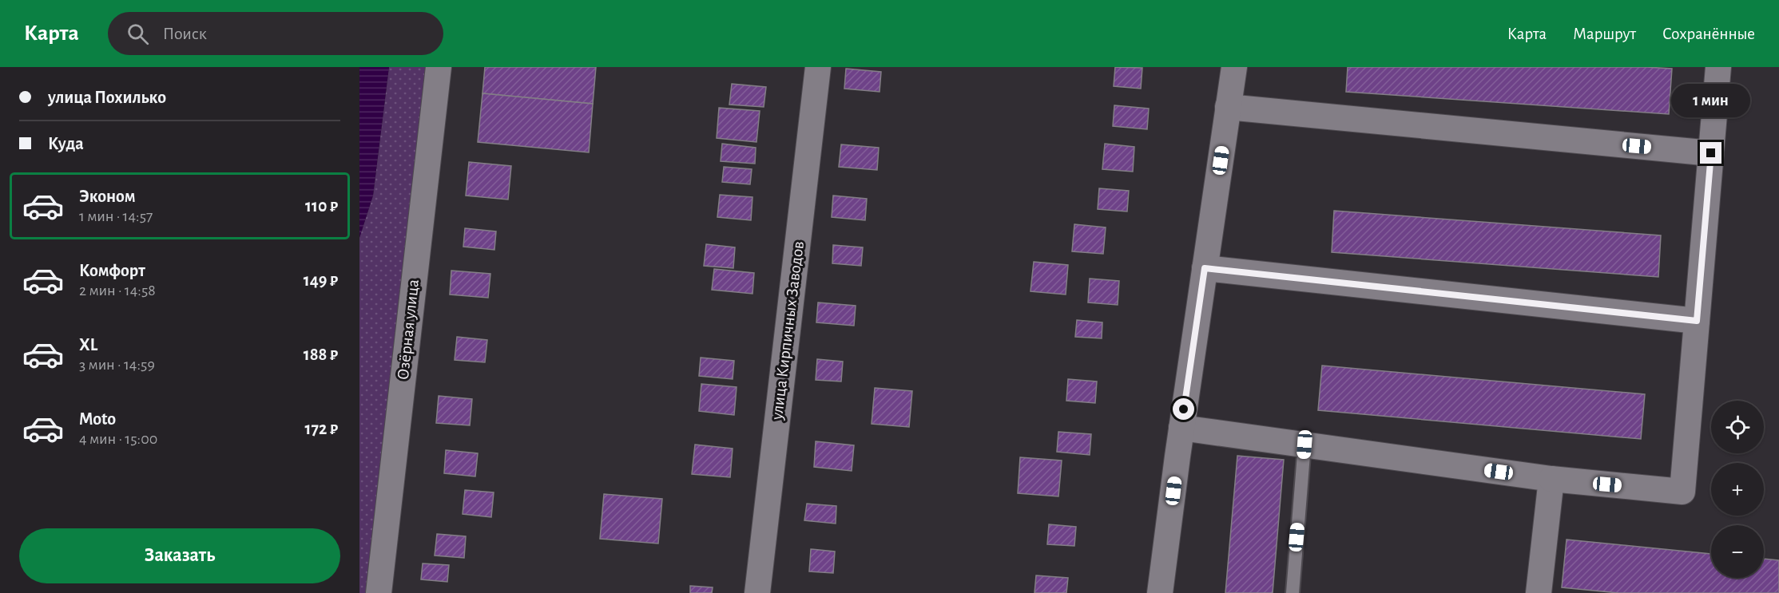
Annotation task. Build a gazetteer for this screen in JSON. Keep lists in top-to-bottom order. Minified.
{"streets":{"street":["Озёрная улица","улица Кирпичных Заводов"]},"page":{"header":"Карта","search":"Поиск","nav":["Карта","Маршрут","Сохранённые"],"banner":["улица Похилько","Куда"],"bubble":"1 мин","list":[{"name":"Эконом","note":"1 мин · 14:57","value":"110 ₽"},{"name":"Комфорт","note":"2 мин · 14:58","value":"149 ₽"},{"name":"XL","note":"3 мин · 14:59","value":"188 ₽"},{"name":"Moto","note":"4 мин · 15:00","value":"172 ₽"}],"map_buttons":["+","−"],"buttons":"Заказать"}}
